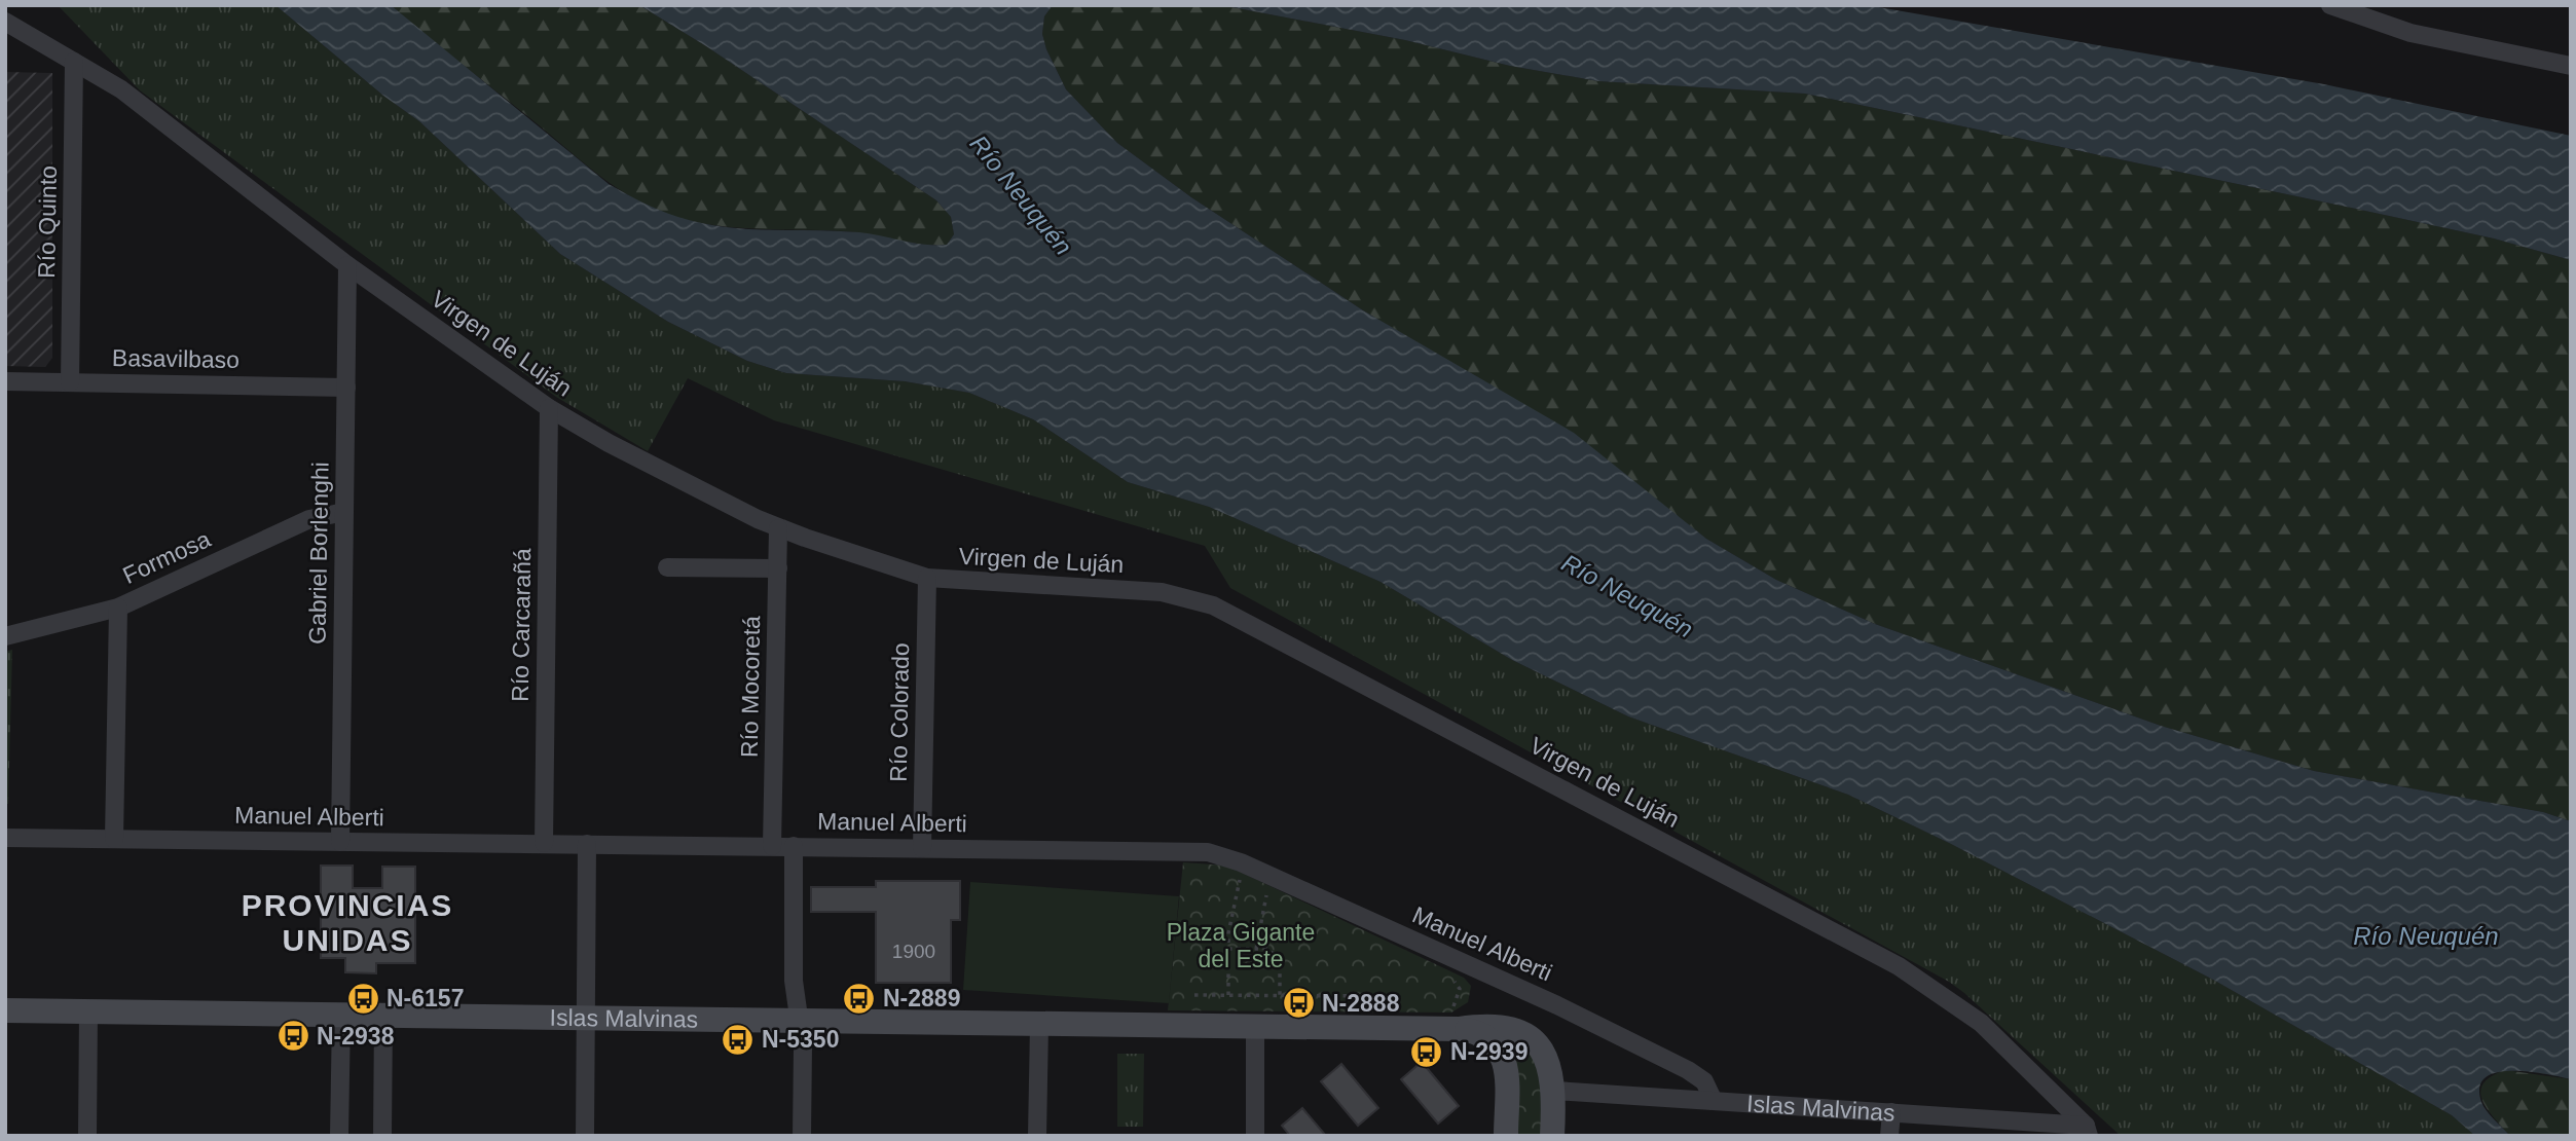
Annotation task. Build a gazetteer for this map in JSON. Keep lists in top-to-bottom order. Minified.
{"streets":{"main road":["Islas Malvinas"],"street":["Río Quinto","Virgen de Luján","Basavilbaso","Gabriel Borlenghi","Formosa","Río Carcarañá","Río Mocoretá","Río Colorado","Manuel Alberti"]},"crossings":[["Río Quinto","Virgen de Luján"],["Río Quinto","Basavilbaso"],["Virgen de Luján","Gabriel Borlenghi"],["Virgen de Luján","Río Carcarañá"],["Virgen de Luján","Río Mocoretá"],["Virgen de Luján","Río Colorado"],["Virgen de Luján","Islas Malvinas"],["Basavilbaso","Gabriel Borlenghi"],["Gabriel Borlenghi","Formosa"],["Gabriel Borlenghi","Manuel Alberti"],["Río Carcarañá","Manuel Alberti"],["Río Mocoretá","Manuel Alberti"],["Río Colorado","Manuel Alberti"],["Manuel Alberti","Islas Malvinas"]],"districts":["PROVINCIAS UNIDAS"],"water":["Río Neuquén"],"parks":["Plaza Gigante del Este"],"places":{"bus stop":["N-6157","N-2889","N-2888","N-2938","N-5350","N-2939"]},"house_numbers":["1900"]}
